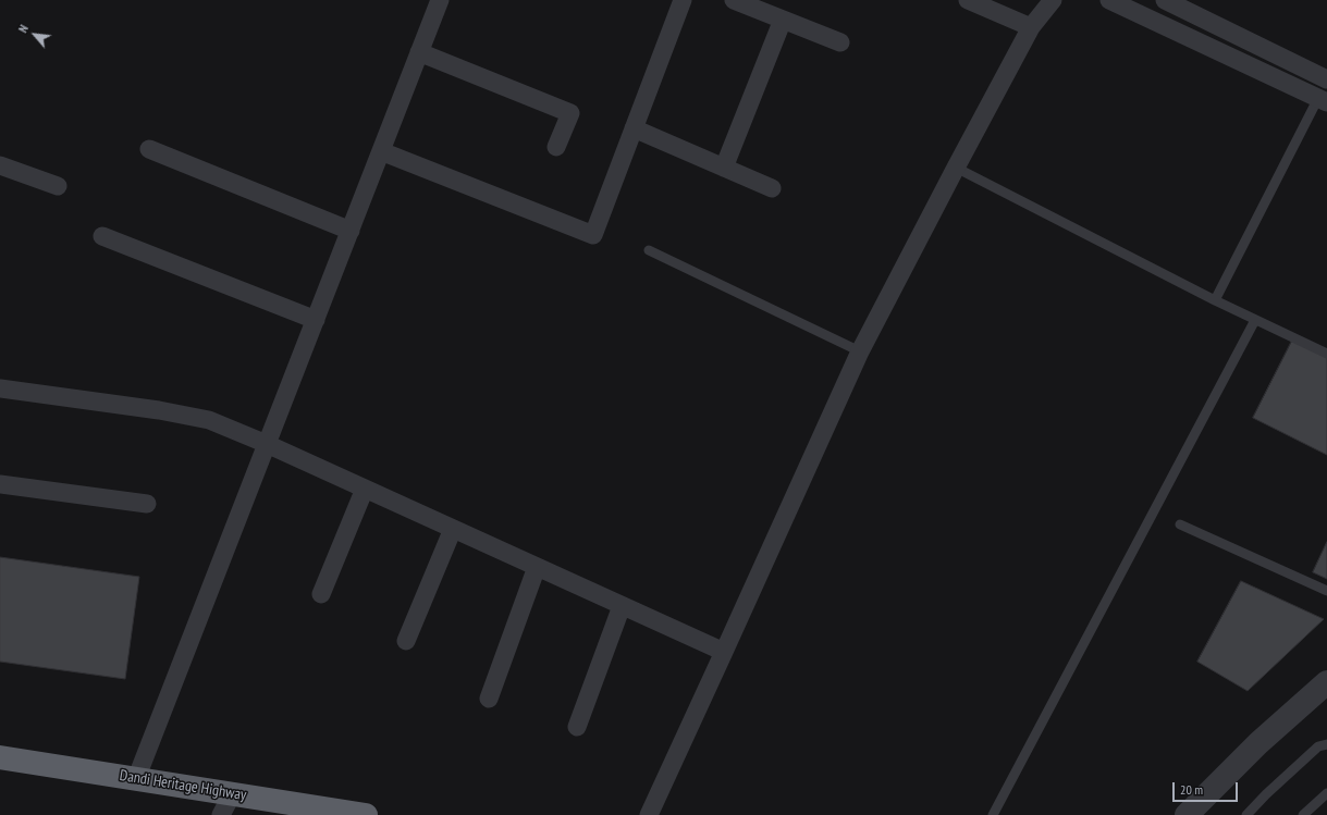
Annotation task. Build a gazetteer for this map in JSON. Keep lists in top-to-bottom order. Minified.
{"streets":{"highway":["Dandi Heritage Highway"]},"scale_bar":"20 m","north":"top left"}
